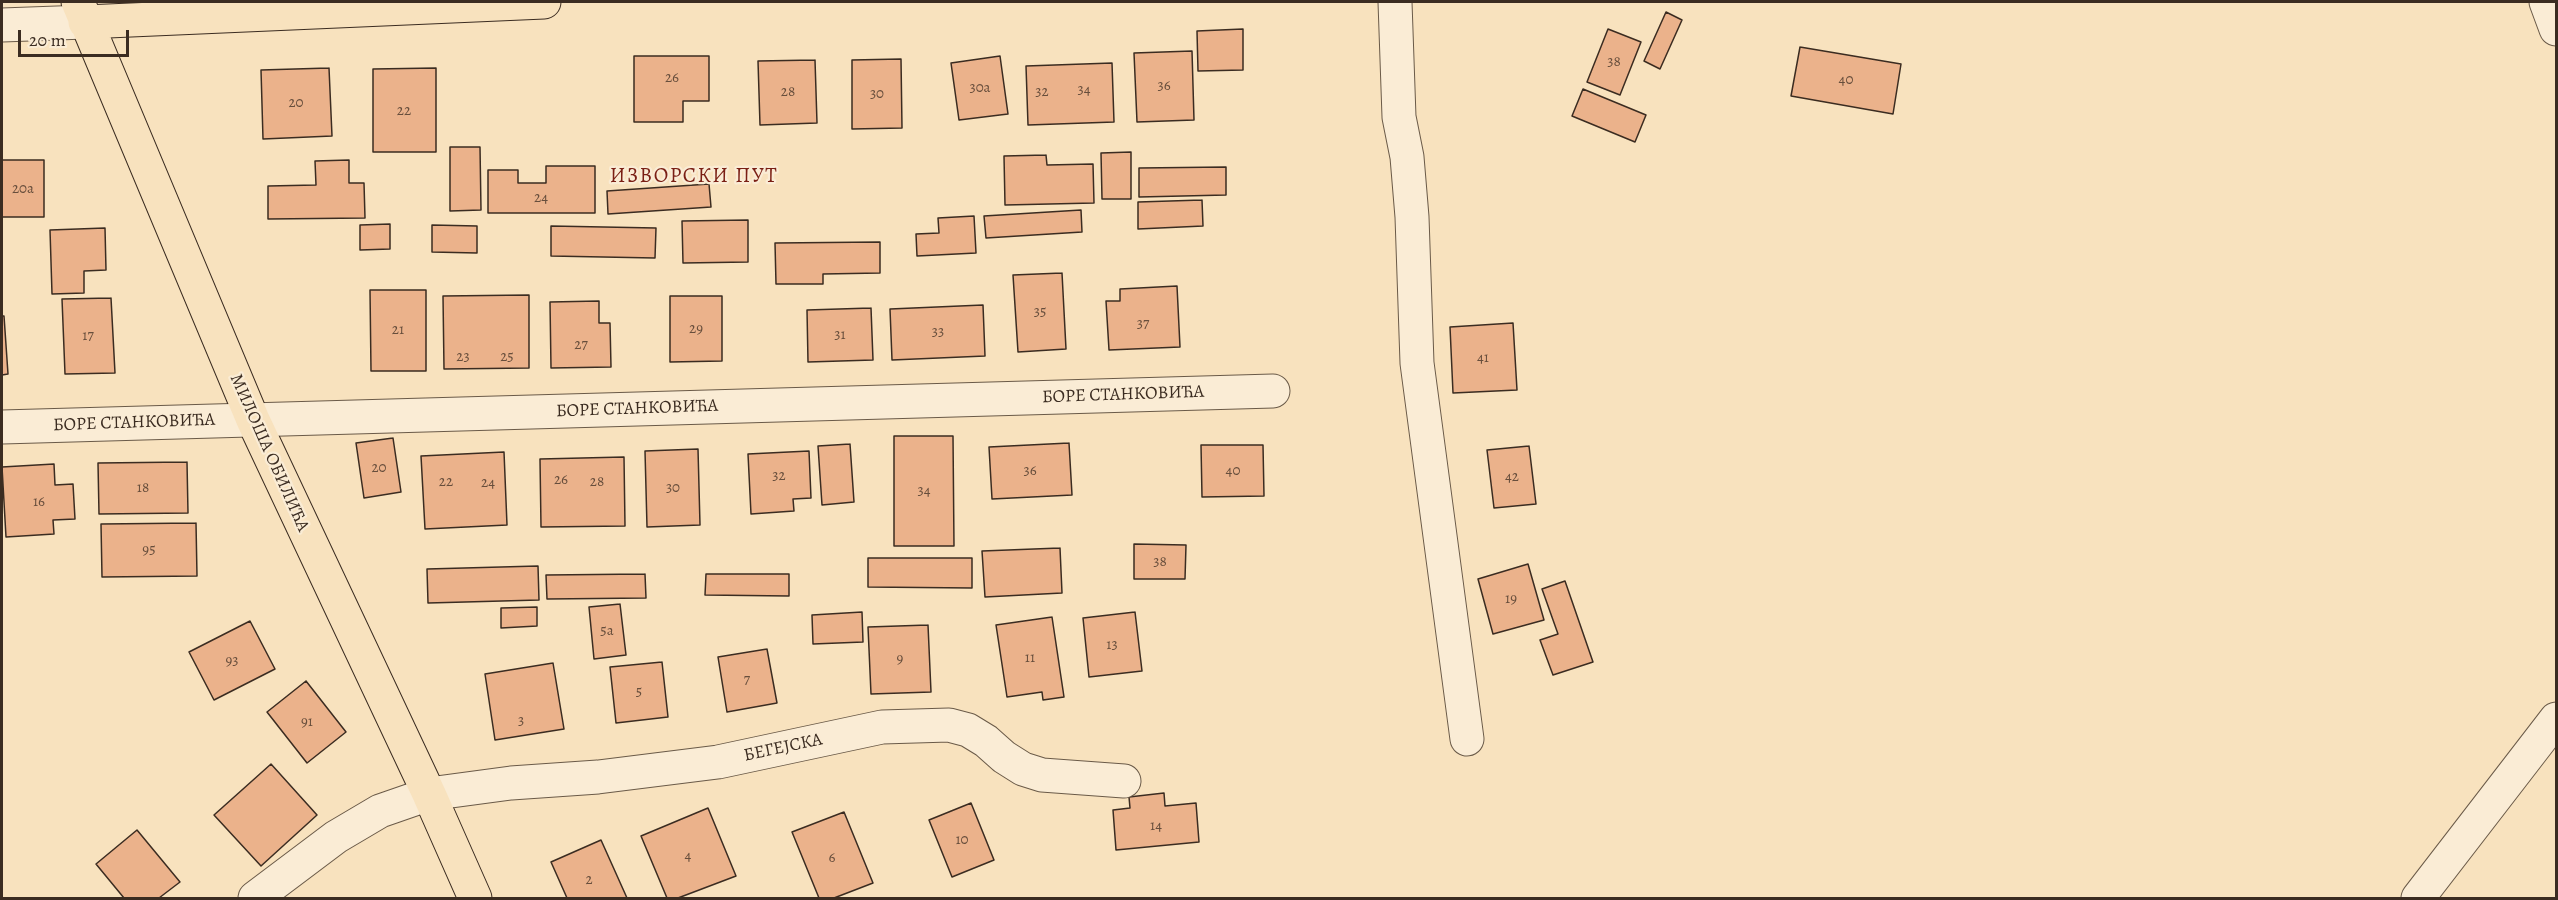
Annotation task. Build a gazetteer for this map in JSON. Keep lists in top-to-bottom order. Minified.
{"streets":{"main road":["МИЛОША ОБИЛИЋА"],"street":["БОРЕ СТАНКОВИЋА","БЕГЕЈСКА"]},"crossings":[["БОРЕ СТАНКОВИЋА","МИЛОША ОБИЛИЋА"],["МИЛОША ОБИЛИЋА","БЕГЕЈСКА"]],"districts":["ИЗВОРСКИ ПУТ"],"house_numbers":["38","26","40","36","30a","34","28","32","30","20","22","20a","24","35","37","29","21","33","31","17","27","23","25","41","20","36","40","32","42","26","22","28","24","18","30","34","16","95","38","19","5a","13","11","9","93","7","5","3","91","14","10","4","6","2"],"scale_bar":"20 m"}
